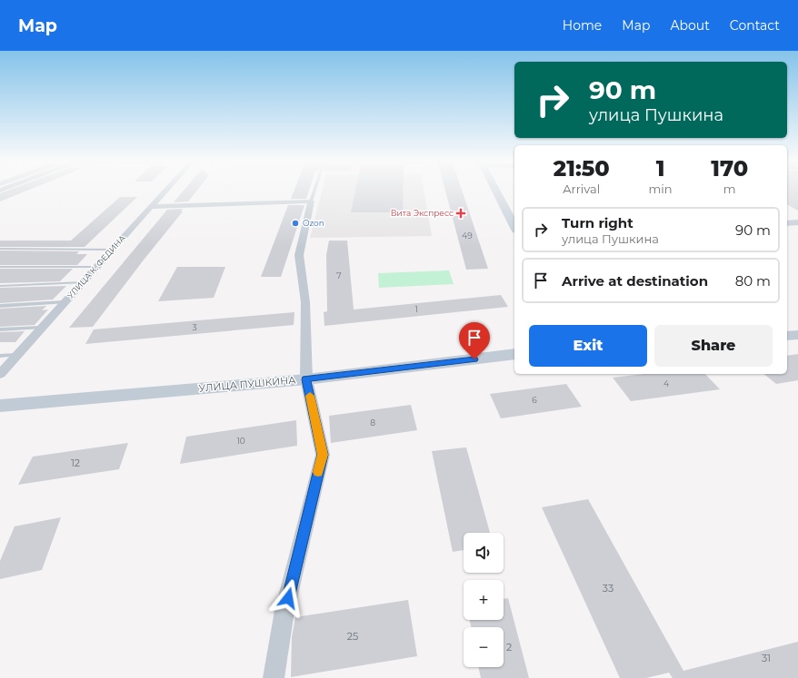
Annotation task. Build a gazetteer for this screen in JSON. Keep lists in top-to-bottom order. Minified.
{"streets":{"street":["УЛИЦА К. ФЕДИНА","УЛИЦА ПУШКИНА"]},"places":{"health":["Вита Экспресс"],"other":["Ozon"]},"house_numbers":["49","7","1","3","4","6","8","10","12","33","25","2","31"],"page":{"header":"Map","nav":["Home","Map","About","Contact"],"turn":["90 m","улица Пушкина"],"eta":["21:50","Arrival","1","min","170","m"],"list":[{"name":"Turn right","note":"улица Пушкина","value":"90 m"},{"name":"Arrive at destination","value":"80 m"}],"buttons":["Exit","Share"],"map_buttons":["+","−"]}}
